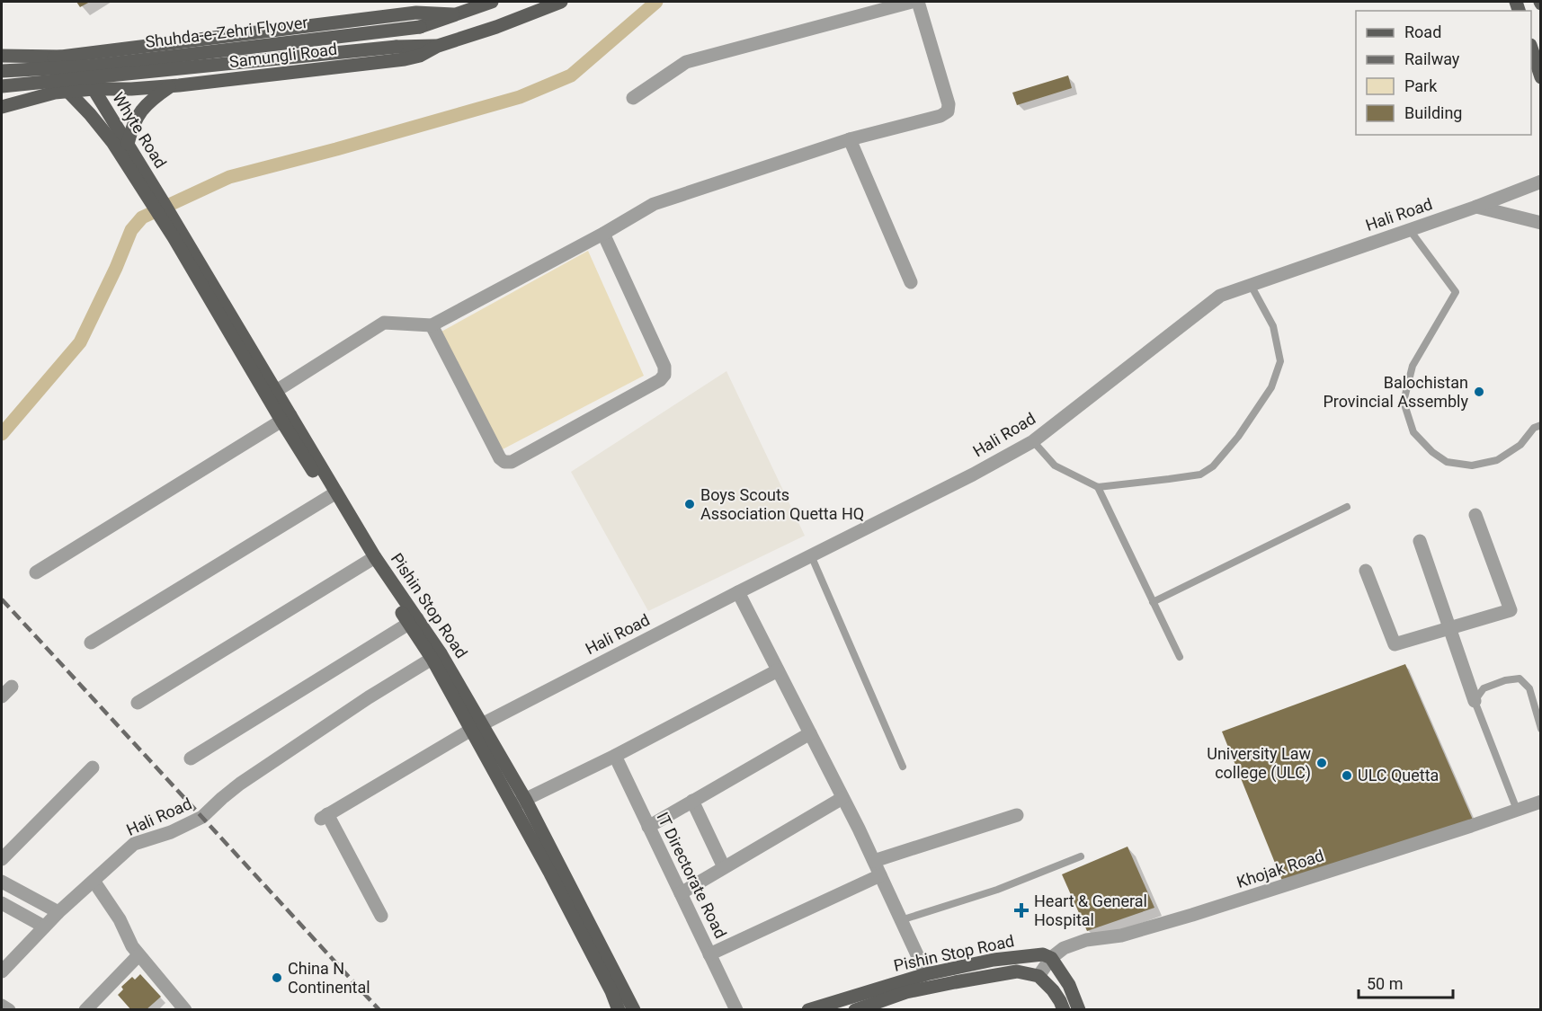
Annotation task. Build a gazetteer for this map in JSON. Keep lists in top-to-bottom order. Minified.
{"streets":{"main road":["Shuhda-e-Zehri Flyover","Samungli Road","Whyte Road","Pishin Stop Road"],"street":["Hali Road","Khojak Road","IT Directorate Road"]},"crossings":[["Shuhda-e-Zehri Flyover","Samungli Road"],["Samungli Road","Whyte Road"],["Whyte Road","Pishin Stop Road"],["Hali Road","Pishin Stop Road"],["Pishin Stop Road","Khojak Road"]],"places":{"other":["Balochistan Provincial Assembly","Boys Scouts Association Quetta HQ","University Law college (ULC)","ULC Quetta","China N Continental"],"health":["Heart & General Hospital"]},"legend":["Road","Railway","Park","Building"],"scale_bar":"50 m"}
